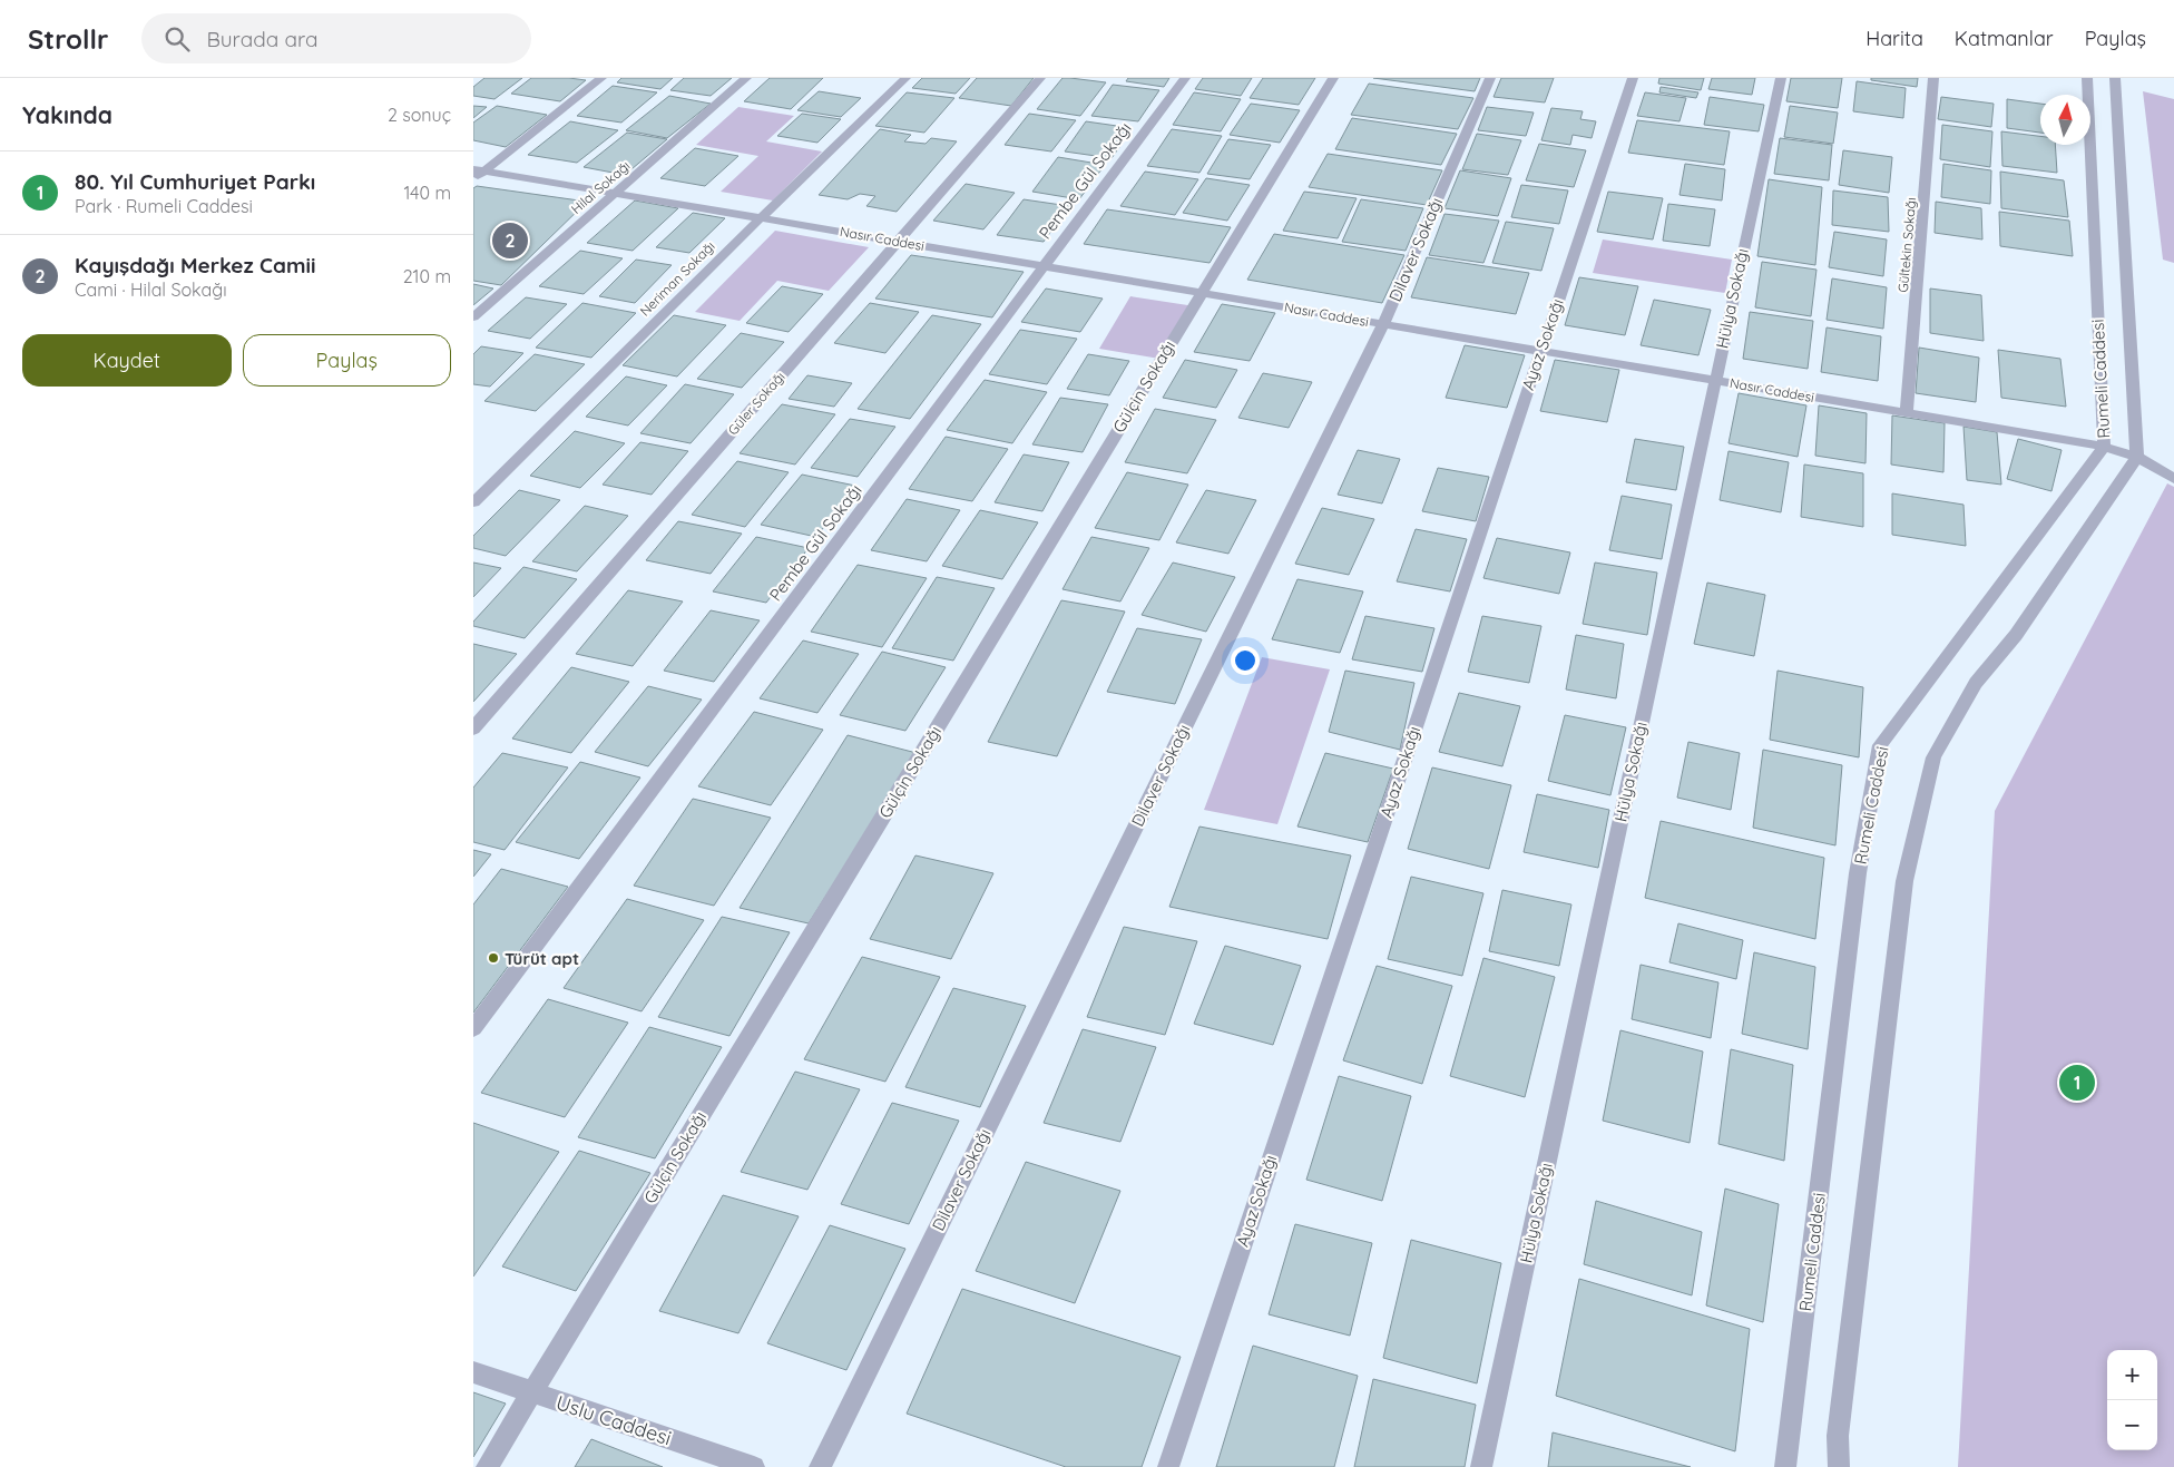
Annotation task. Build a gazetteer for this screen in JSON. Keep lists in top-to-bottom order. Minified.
{"streets":{"street":["Pembe Gül Sokağı","Hilal Sokağı","Nasır Caddesi","Gültekin Sokağı","Dilaver Sokağı","Neriman Sokağı","Hülya Sokağı","Ayaz Sokağı","Rumeli Caddesi","Gülçin Sokağı","Güler Sokağı","Uslu Caddesi"]},"crossings":[["Pembe Gül Sokağı","Nasır Caddesi"],["Hilal Sokağı","Nasır Caddesi"],["Nasır Caddesi","Gültekin Sokağı"],["Nasır Caddesi","Dilaver Sokağı"],["Nasır Caddesi","Neriman Sokağı"],["Nasır Caddesi","Hülya Sokağı"],["Nasır Caddesi","Ayaz Sokağı"],["Nasır Caddesi","Rumeli Caddesi"],["Nasır Caddesi","Gülçin Sokağı"],["Nasır Caddesi","Güler Sokağı"],["Gülçin Sokağı","Uslu Caddesi"]],"places":["Türüt apt"],"north":"top","page":{"header":"Strollr","search":"Burada ara","nav":["Harita","Katmanlar","Paylaş"],"heading":["Yakında","2 sonuç"],"list":[{"mark":"1","name":"80. Yıl Cumhuriyet Parkı","note":"Park · Rumeli Caddesi","value":"140 m"},{"mark":"2","name":"Kayışdağı Merkez Camii","note":"Cami · Hilal Sokağı","value":"210 m"}],"pins":["2","1"],"buttons":["Kaydet","Paylaş"],"map_buttons":["+","−"]}}
